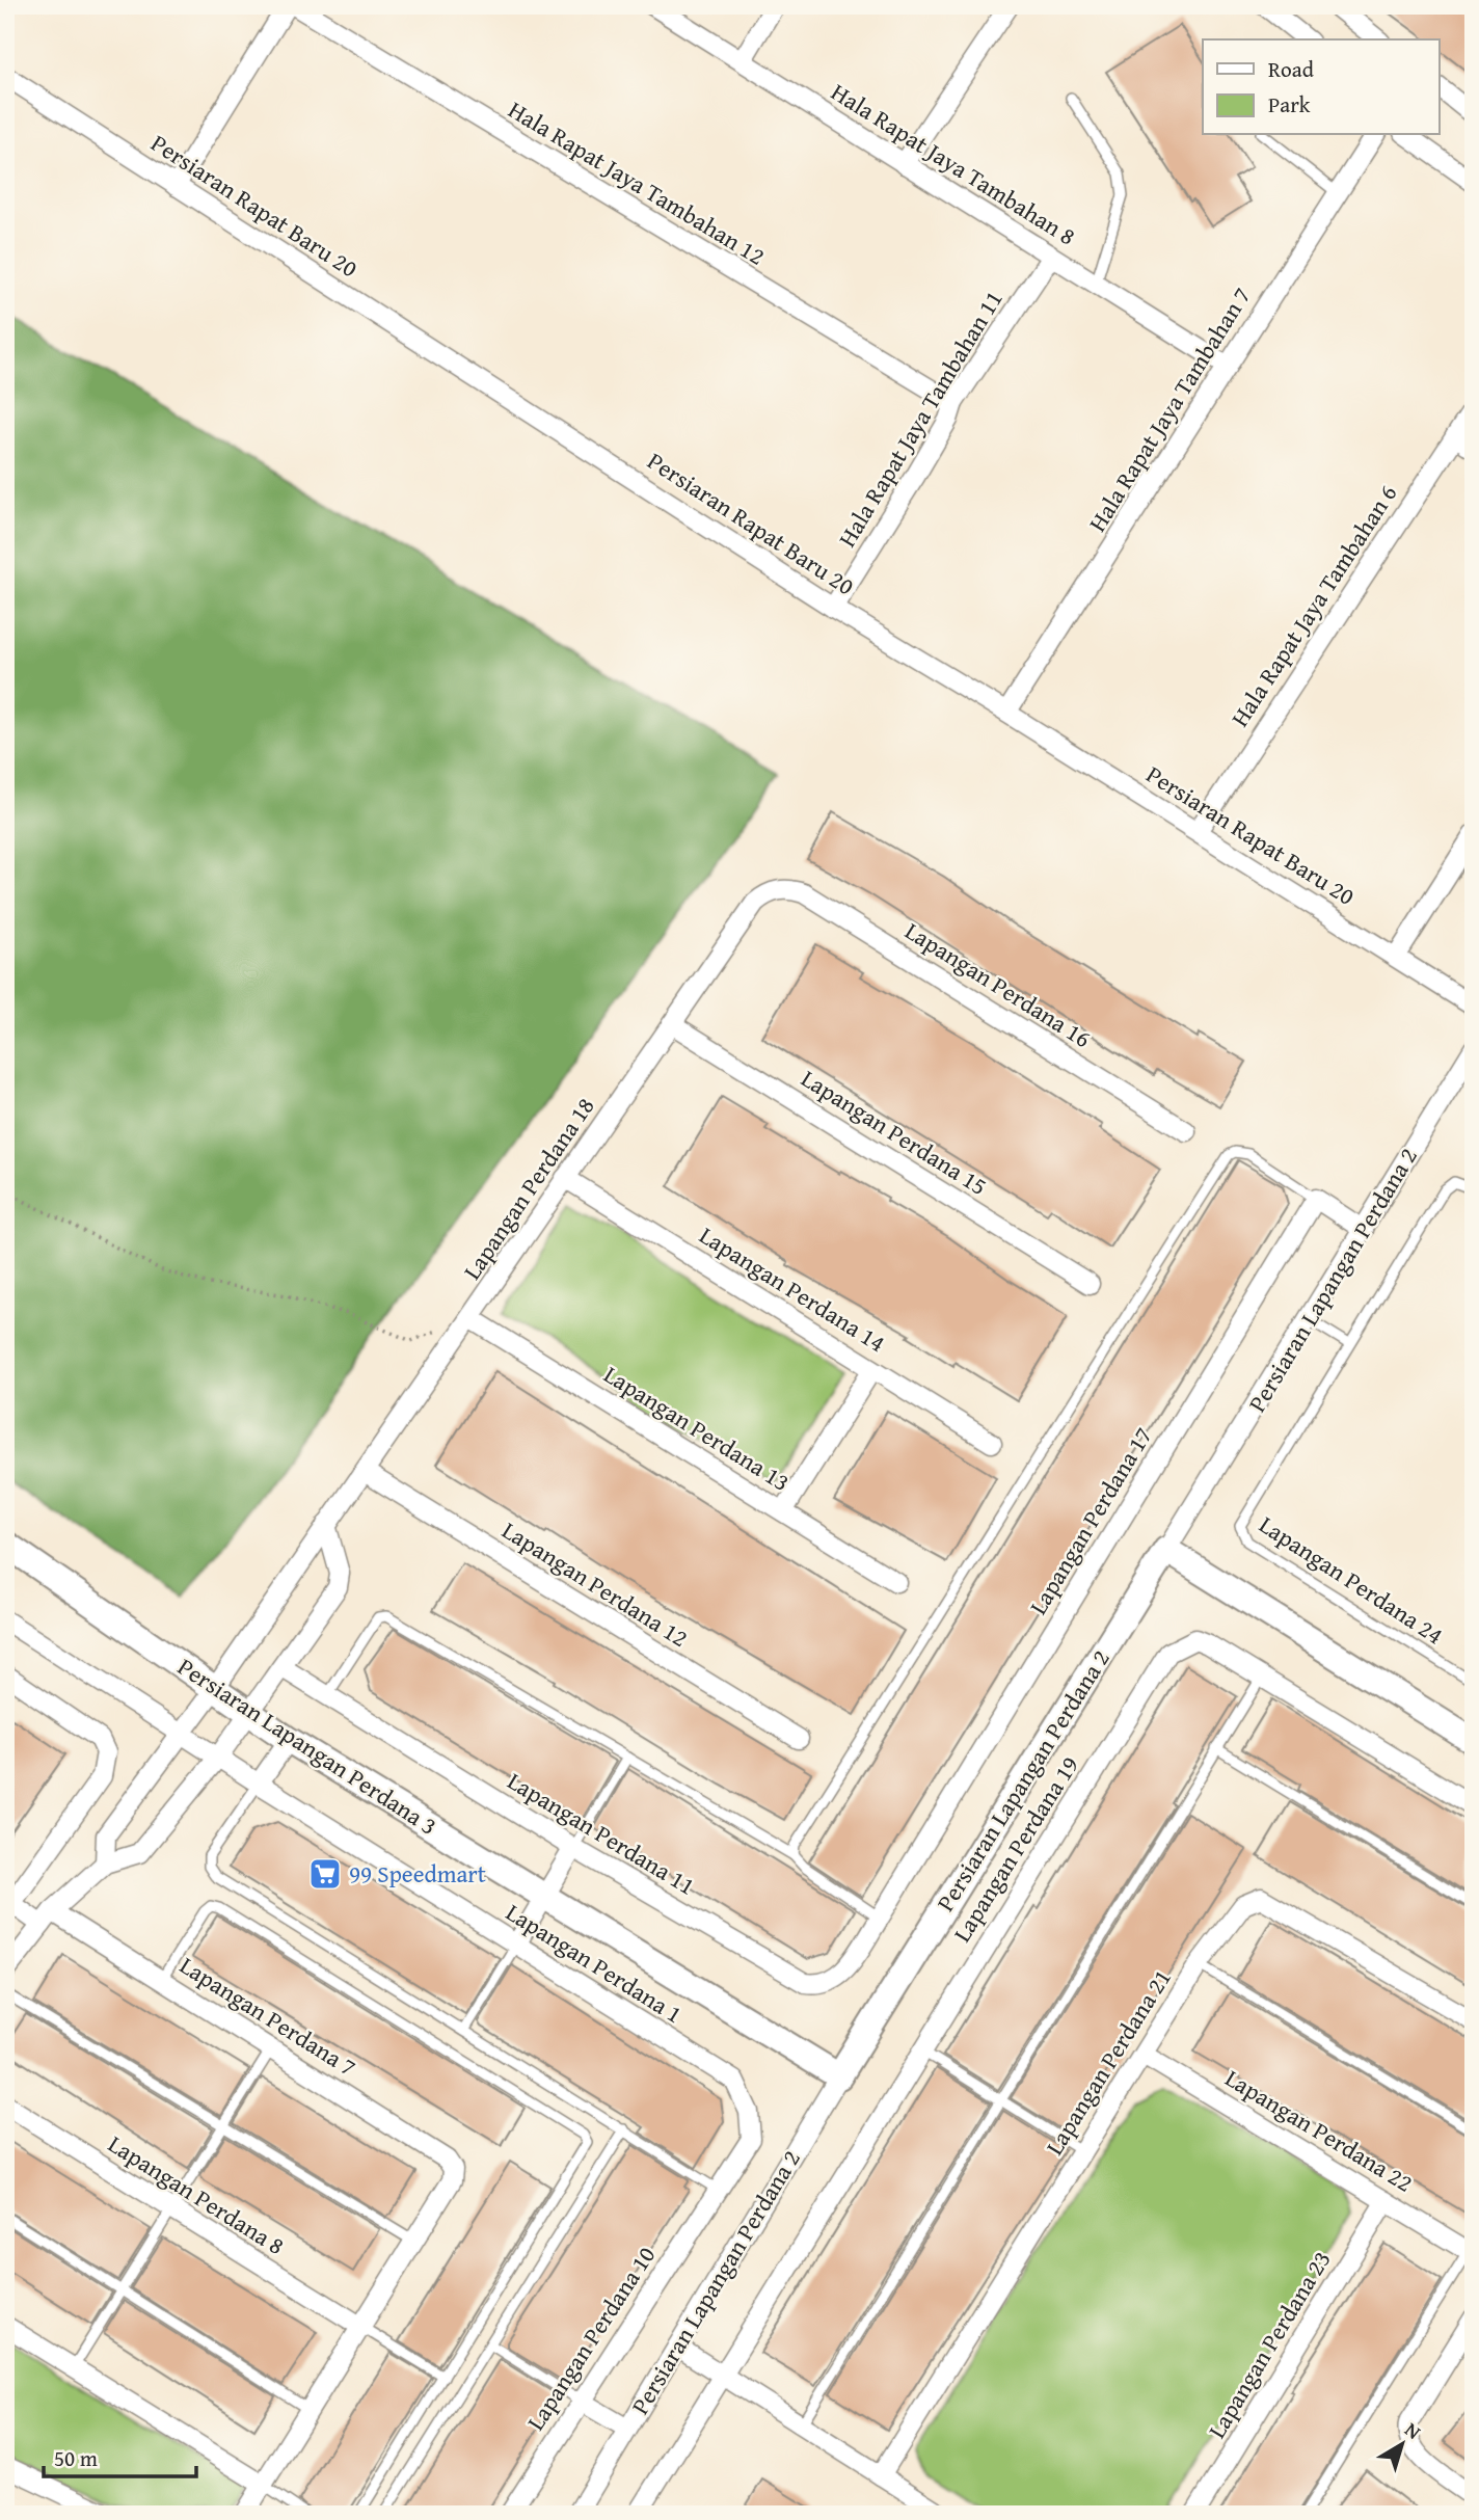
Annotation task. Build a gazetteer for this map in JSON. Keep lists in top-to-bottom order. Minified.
{"streets":{"street":["Hala Rapat Jaya Tambahan 8","Hala Rapat Jaya Tambahan 12","Persiaran Rapat Baru 20","Hala Rapat Jaya Tambahan 7","Hala Rapat Jaya Tambahan 11","Hala Rapat Jaya Tambahan 6","Lapangan Perdana 16","Lapangan Perdana 15","Lapangan Perdana 18","Persiaran Lapangan Perdana 2","Lapangan Perdana 14","Lapangan Perdana 13","Lapangan Perdana 17","Lapangan Perdana 12","Persiaran Lapangan Perdana 3","Lapangan Perdana 11","Lapangan Perdana 19","Lapangan Perdana 1","Lapangan Perdana 7","Lapangan Perdana 21","Lapangan Perdana 22","Lapangan Perdana 8","Lapangan Perdana 10","Lapangan Perdana 23"],"lane":["Lapangan Perdana 24"]},"crossings":[["Hala Rapat Jaya Tambahan 8","Hala Rapat Jaya Tambahan 7"],["Hala Rapat Jaya Tambahan 8","Hala Rapat Jaya Tambahan 11"],["Hala Rapat Jaya Tambahan 12","Hala Rapat Jaya Tambahan 11"],["Persiaran Rapat Baru 20","Hala Rapat Jaya Tambahan 7"],["Persiaran Rapat Baru 20","Hala Rapat Jaya Tambahan 11"],["Persiaran Rapat Baru 20","Hala Rapat Jaya Tambahan 6"],["Lapangan Perdana 16","Lapangan Perdana 18"],["Lapangan Perdana 15","Lapangan Perdana 18"],["Lapangan Perdana 18","Lapangan Perdana 14"],["Lapangan Perdana 18","Lapangan Perdana 13"],["Lapangan Perdana 18","Lapangan Perdana 12"],["Lapangan Perdana 18","Persiaran Lapangan Perdana 3"],["Lapangan Perdana 18","Lapangan Perdana 1"],["Persiaran Lapangan Perdana 2","Persiaran Lapangan Perdana 3"],["Lapangan Perdana 17","Lapangan Perdana 11"],["Lapangan Perdana 1","Lapangan Perdana 10"],["Lapangan Perdana 21","Lapangan Perdana 22"],["Lapangan Perdana 22","Lapangan Perdana 23"]],"places":{"supermarket":["99 Speedmart"]},"legend":["Road","Park"],"scale_bar":"50 m","north":"top right"}
